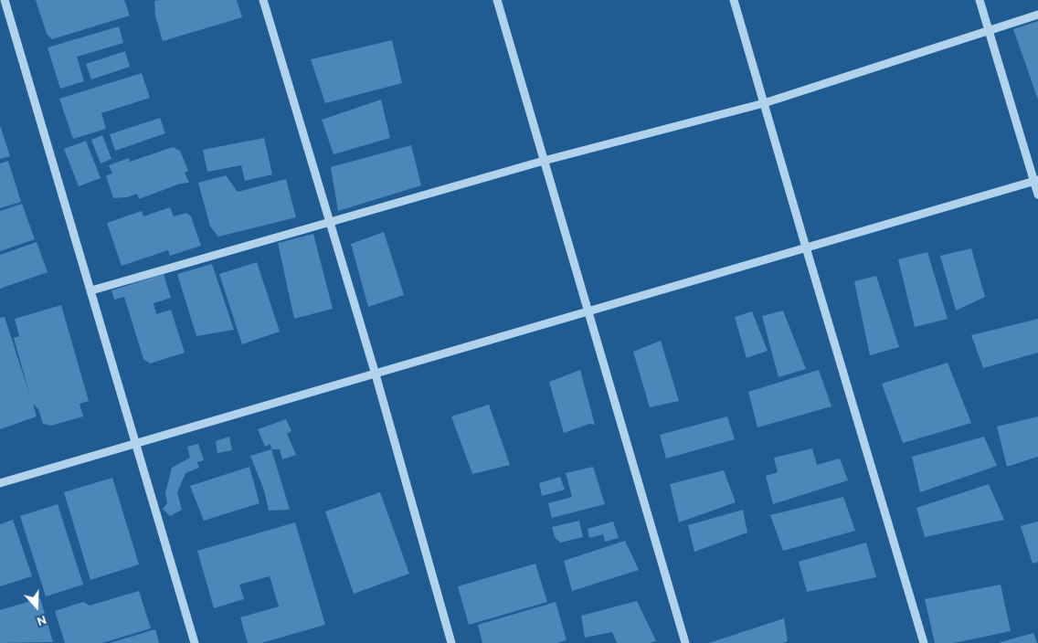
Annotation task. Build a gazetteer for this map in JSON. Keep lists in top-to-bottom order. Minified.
{"north":"bottom"}
